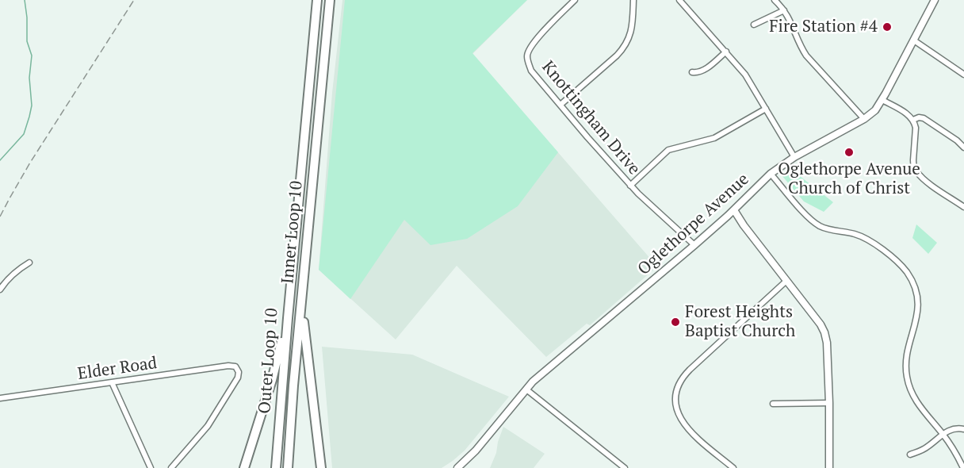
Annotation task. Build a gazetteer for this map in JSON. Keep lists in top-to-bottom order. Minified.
{"streets":{"highway":["Inner Loop 10","Outer Loop 10"],"main road":["Oglethorpe Avenue"],"street":["Knottingham Drive","Elder Road"]},"crossings":[["Knottingham Drive","Oglethorpe Avenue"]],"places":["Fire Station #4","Oglethorpe Avenue Church of Christ","Forest Heights Baptist Church"]}
